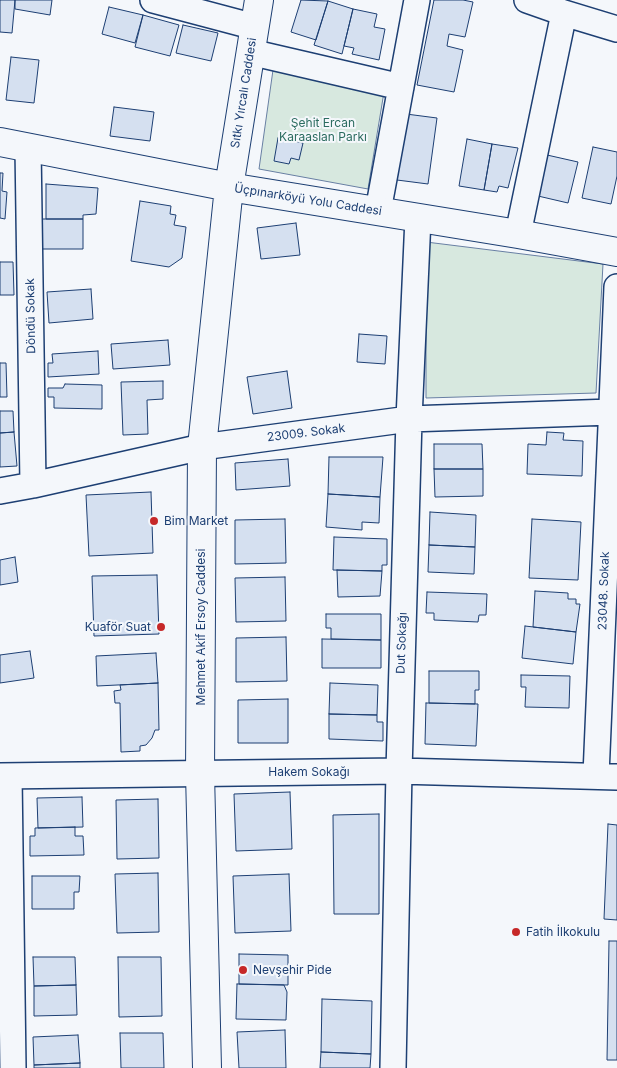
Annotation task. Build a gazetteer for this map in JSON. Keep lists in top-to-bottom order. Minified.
{"streets":{"main road":["Sıtkı Yırcalı Caddesi","Üçpınarköyü Yolu Caddesi","Mehmet Akif Ersoy Caddesi"],"street":["Döndü Sokak","23009. Sokak","23048. Sokak","Dut Sokağı","Hakem Sokağı"]},"crossings":[["Sıtkı Yırcalı Caddesi","Üçpınarköyü Yolu Caddesi"],["Sıtkı Yırcalı Caddesi","Mehmet Akif Ersoy Caddesi"],["Üçpınarköyü Yolu Caddesi","Döndü Sokak"],["Üçpınarköyü Yolu Caddesi","Mehmet Akif Ersoy Caddesi"],["Üçpınarköyü Yolu Caddesi","Dut Sokağı"],["Döndü Sokak","23009. Sokak"],["23009. Sokak","23048. Sokak"],["23009. Sokak","Mehmet Akif Ersoy Caddesi"],["23009. Sokak","Dut Sokağı"],["23048. Sokak","Hakem Sokağı"],["Mehmet Akif Ersoy Caddesi","Hakem Sokağı"],["Dut Sokağı","Hakem Sokağı"]],"parks":["Şehit Ercan Karaaslan Parkı"],"places":["Bim Market","Kuaför Suat","Fatih İlkokulu","Nevşehir Pide"]}
